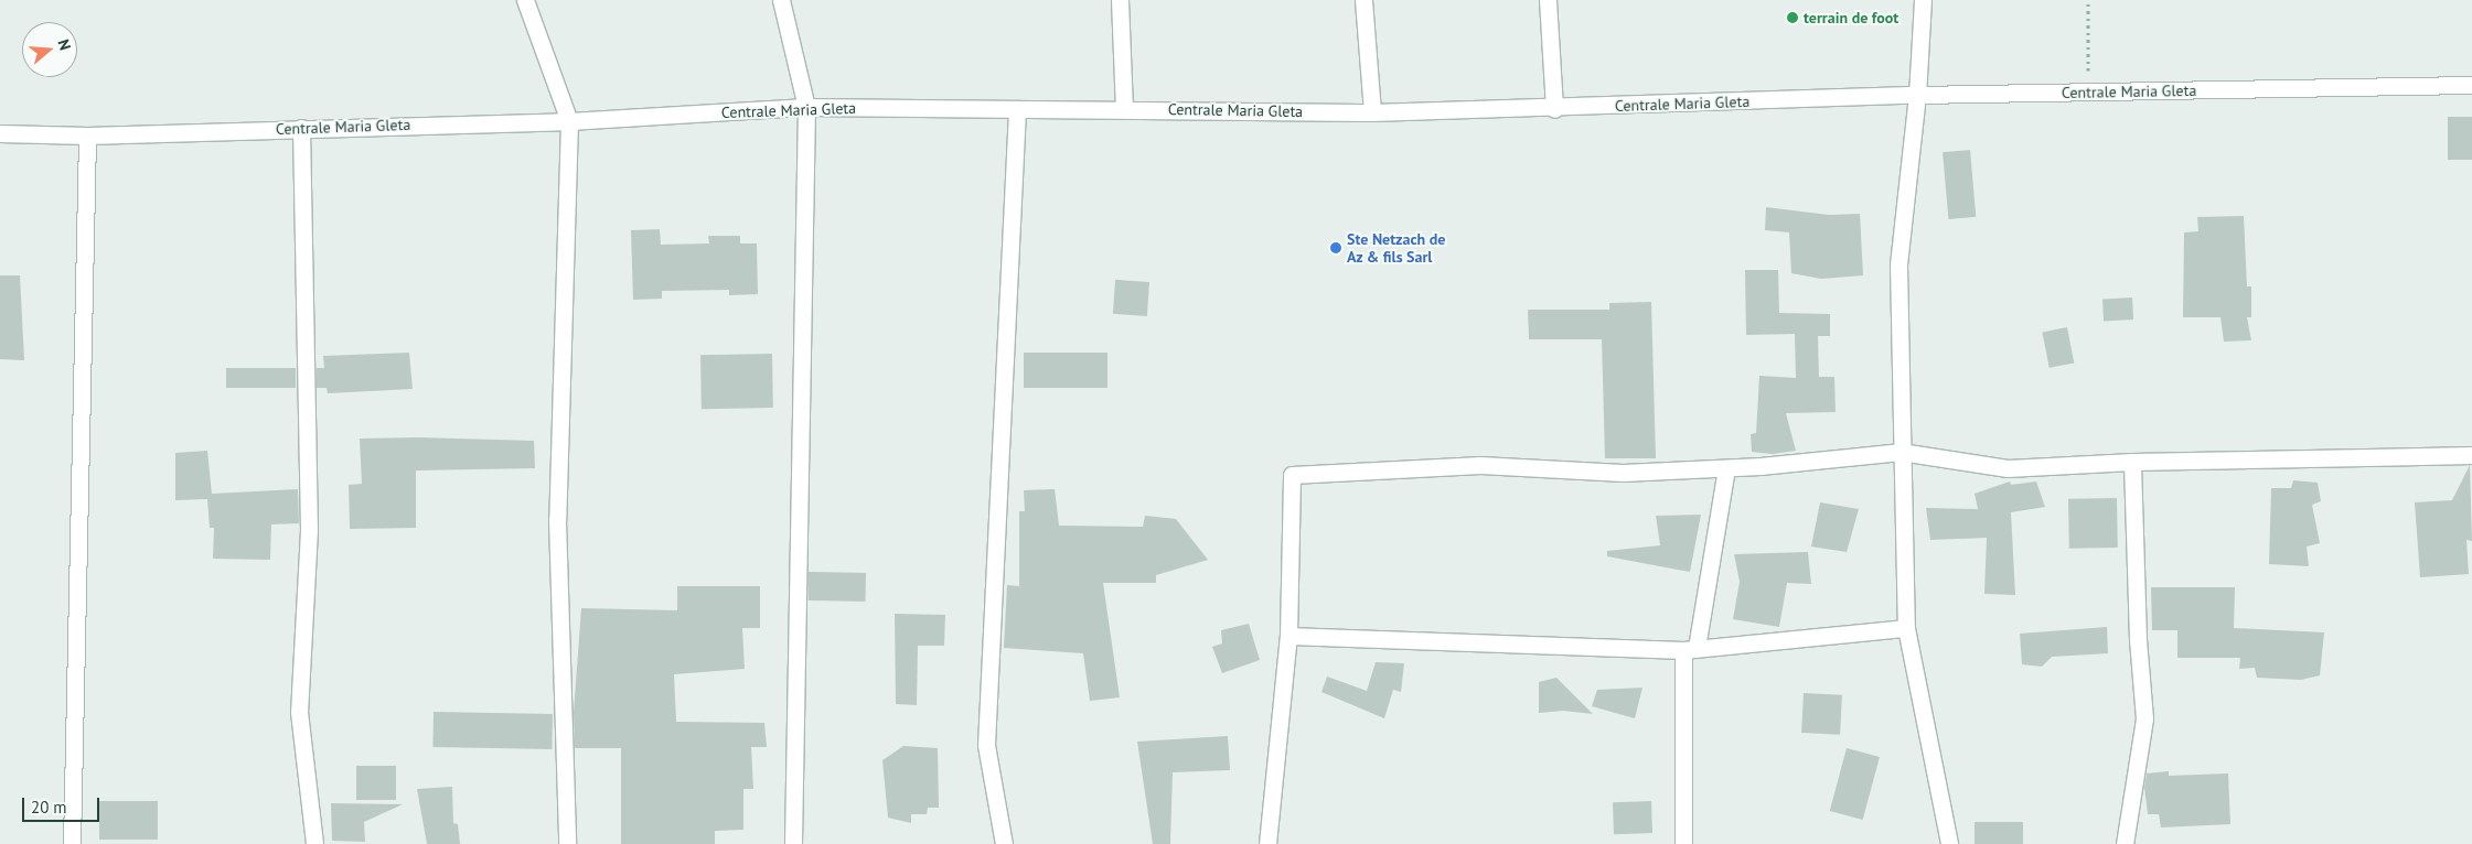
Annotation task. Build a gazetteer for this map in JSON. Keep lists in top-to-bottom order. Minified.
{"streets":{"street":["Centrale Maria Gleta"]},"places":["terrain de foot","Ste Netzach de Az & fils Sarl"],"scale_bar":"20 m","north":"right"}
